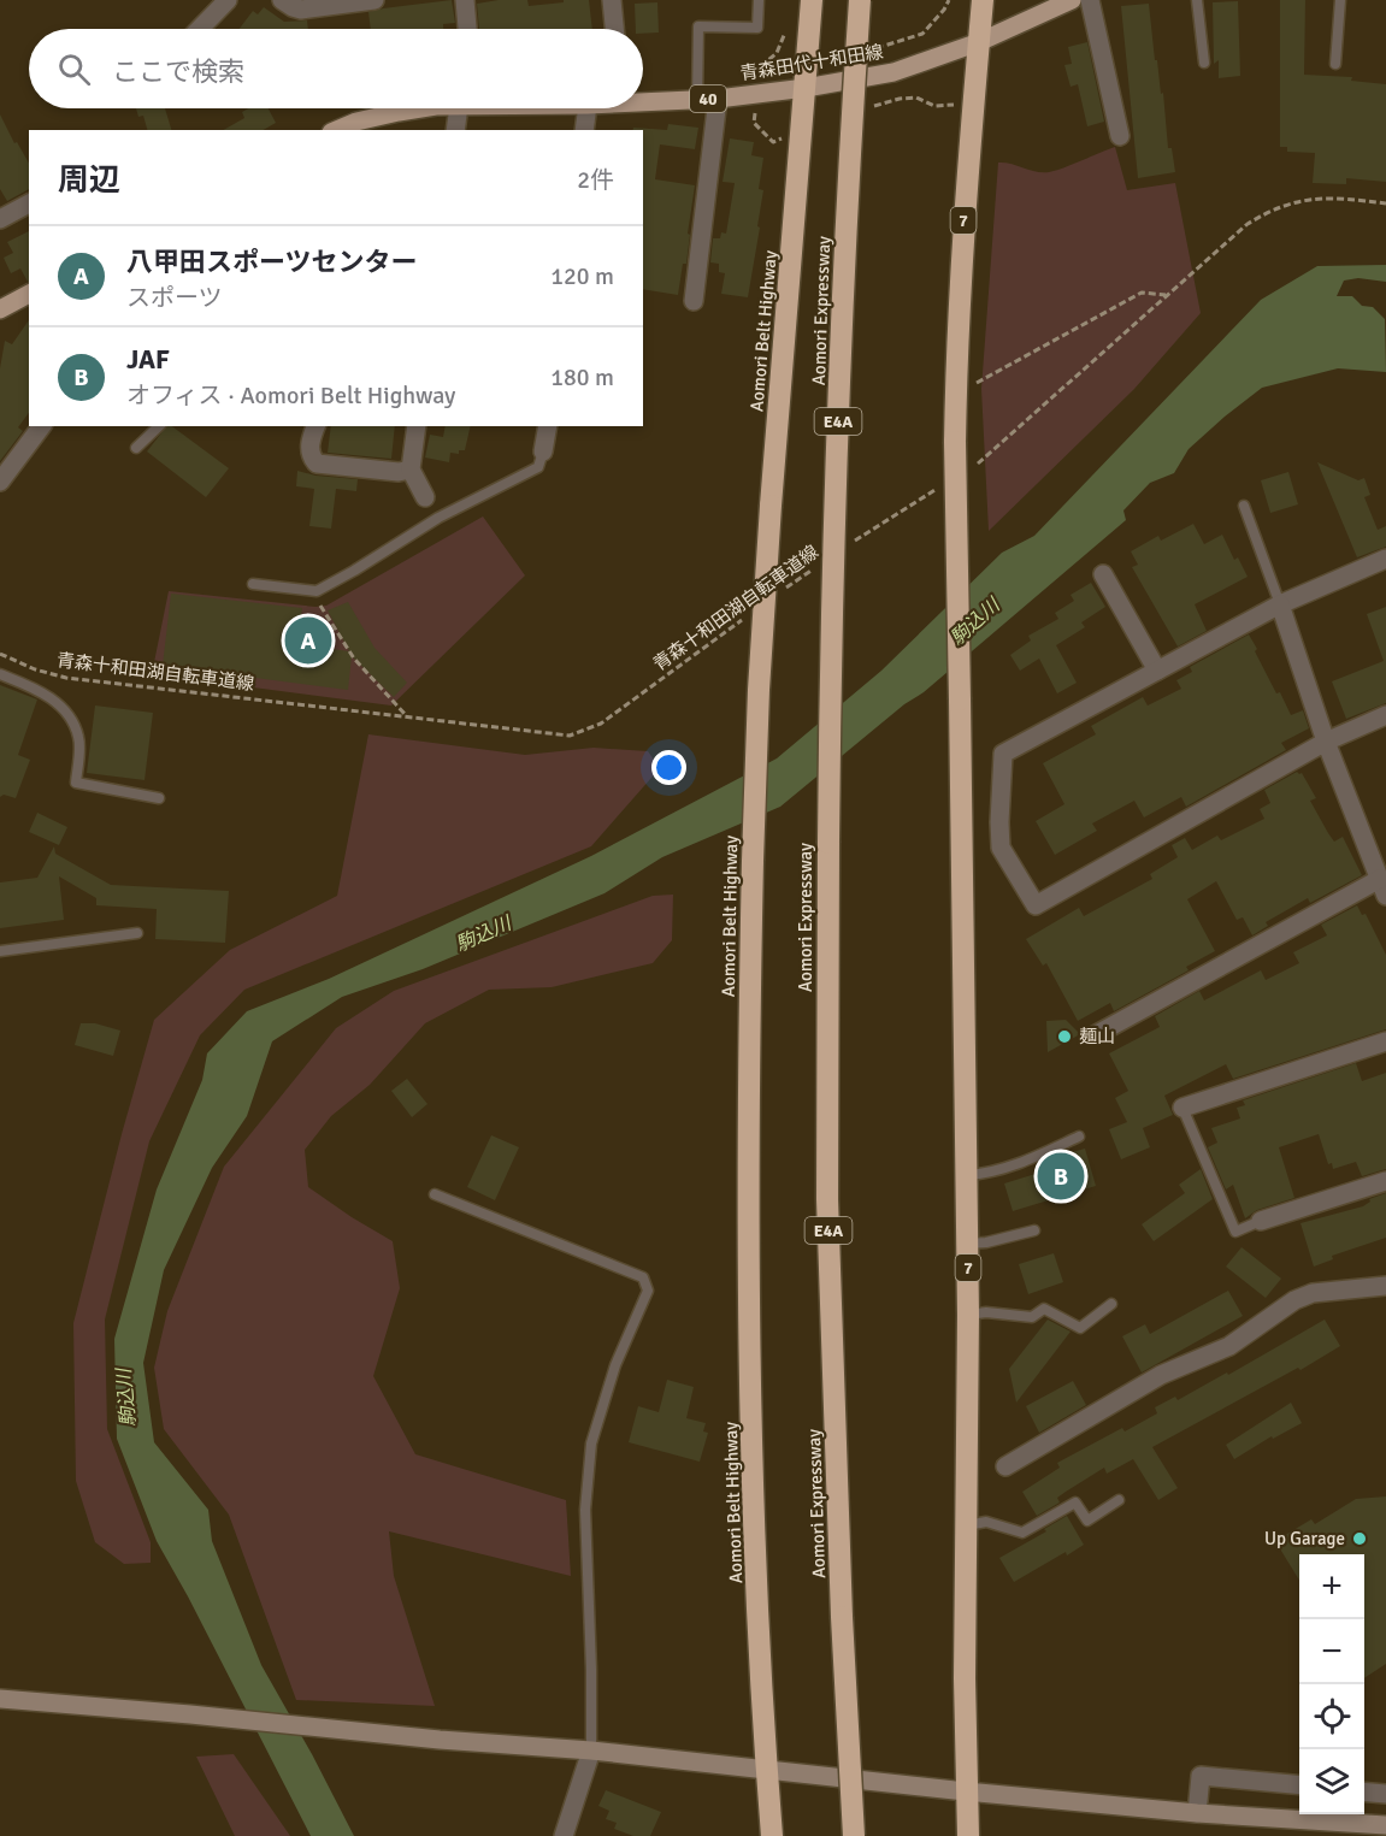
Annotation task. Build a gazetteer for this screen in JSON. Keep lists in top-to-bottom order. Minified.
{"streets":{"highway":["7","Aomori Expressway","Aomori Belt Highway","E4A"],"main road":["青森田代十和田線","40"],"path":["青森十和田湖自転車道線"]},"crossings":[["青森田代十和田線","7"],["青森田代十和田線","Aomori Belt Highway"]],"water":["駒込川"],"places":["麺山","Up Garage"],"page":{"search":"ここで検索","heading":["周辺","2件"],"list":[{"mark":"A","name":"八甲田スポーツセンター","note":"スポーツ","value":"120 m"},{"mark":"B","name":"JAF","note":"オフィス · Aomori Belt Highway","value":"180 m"}],"pins":["A","B"],"map_buttons":["+","−"]}}
